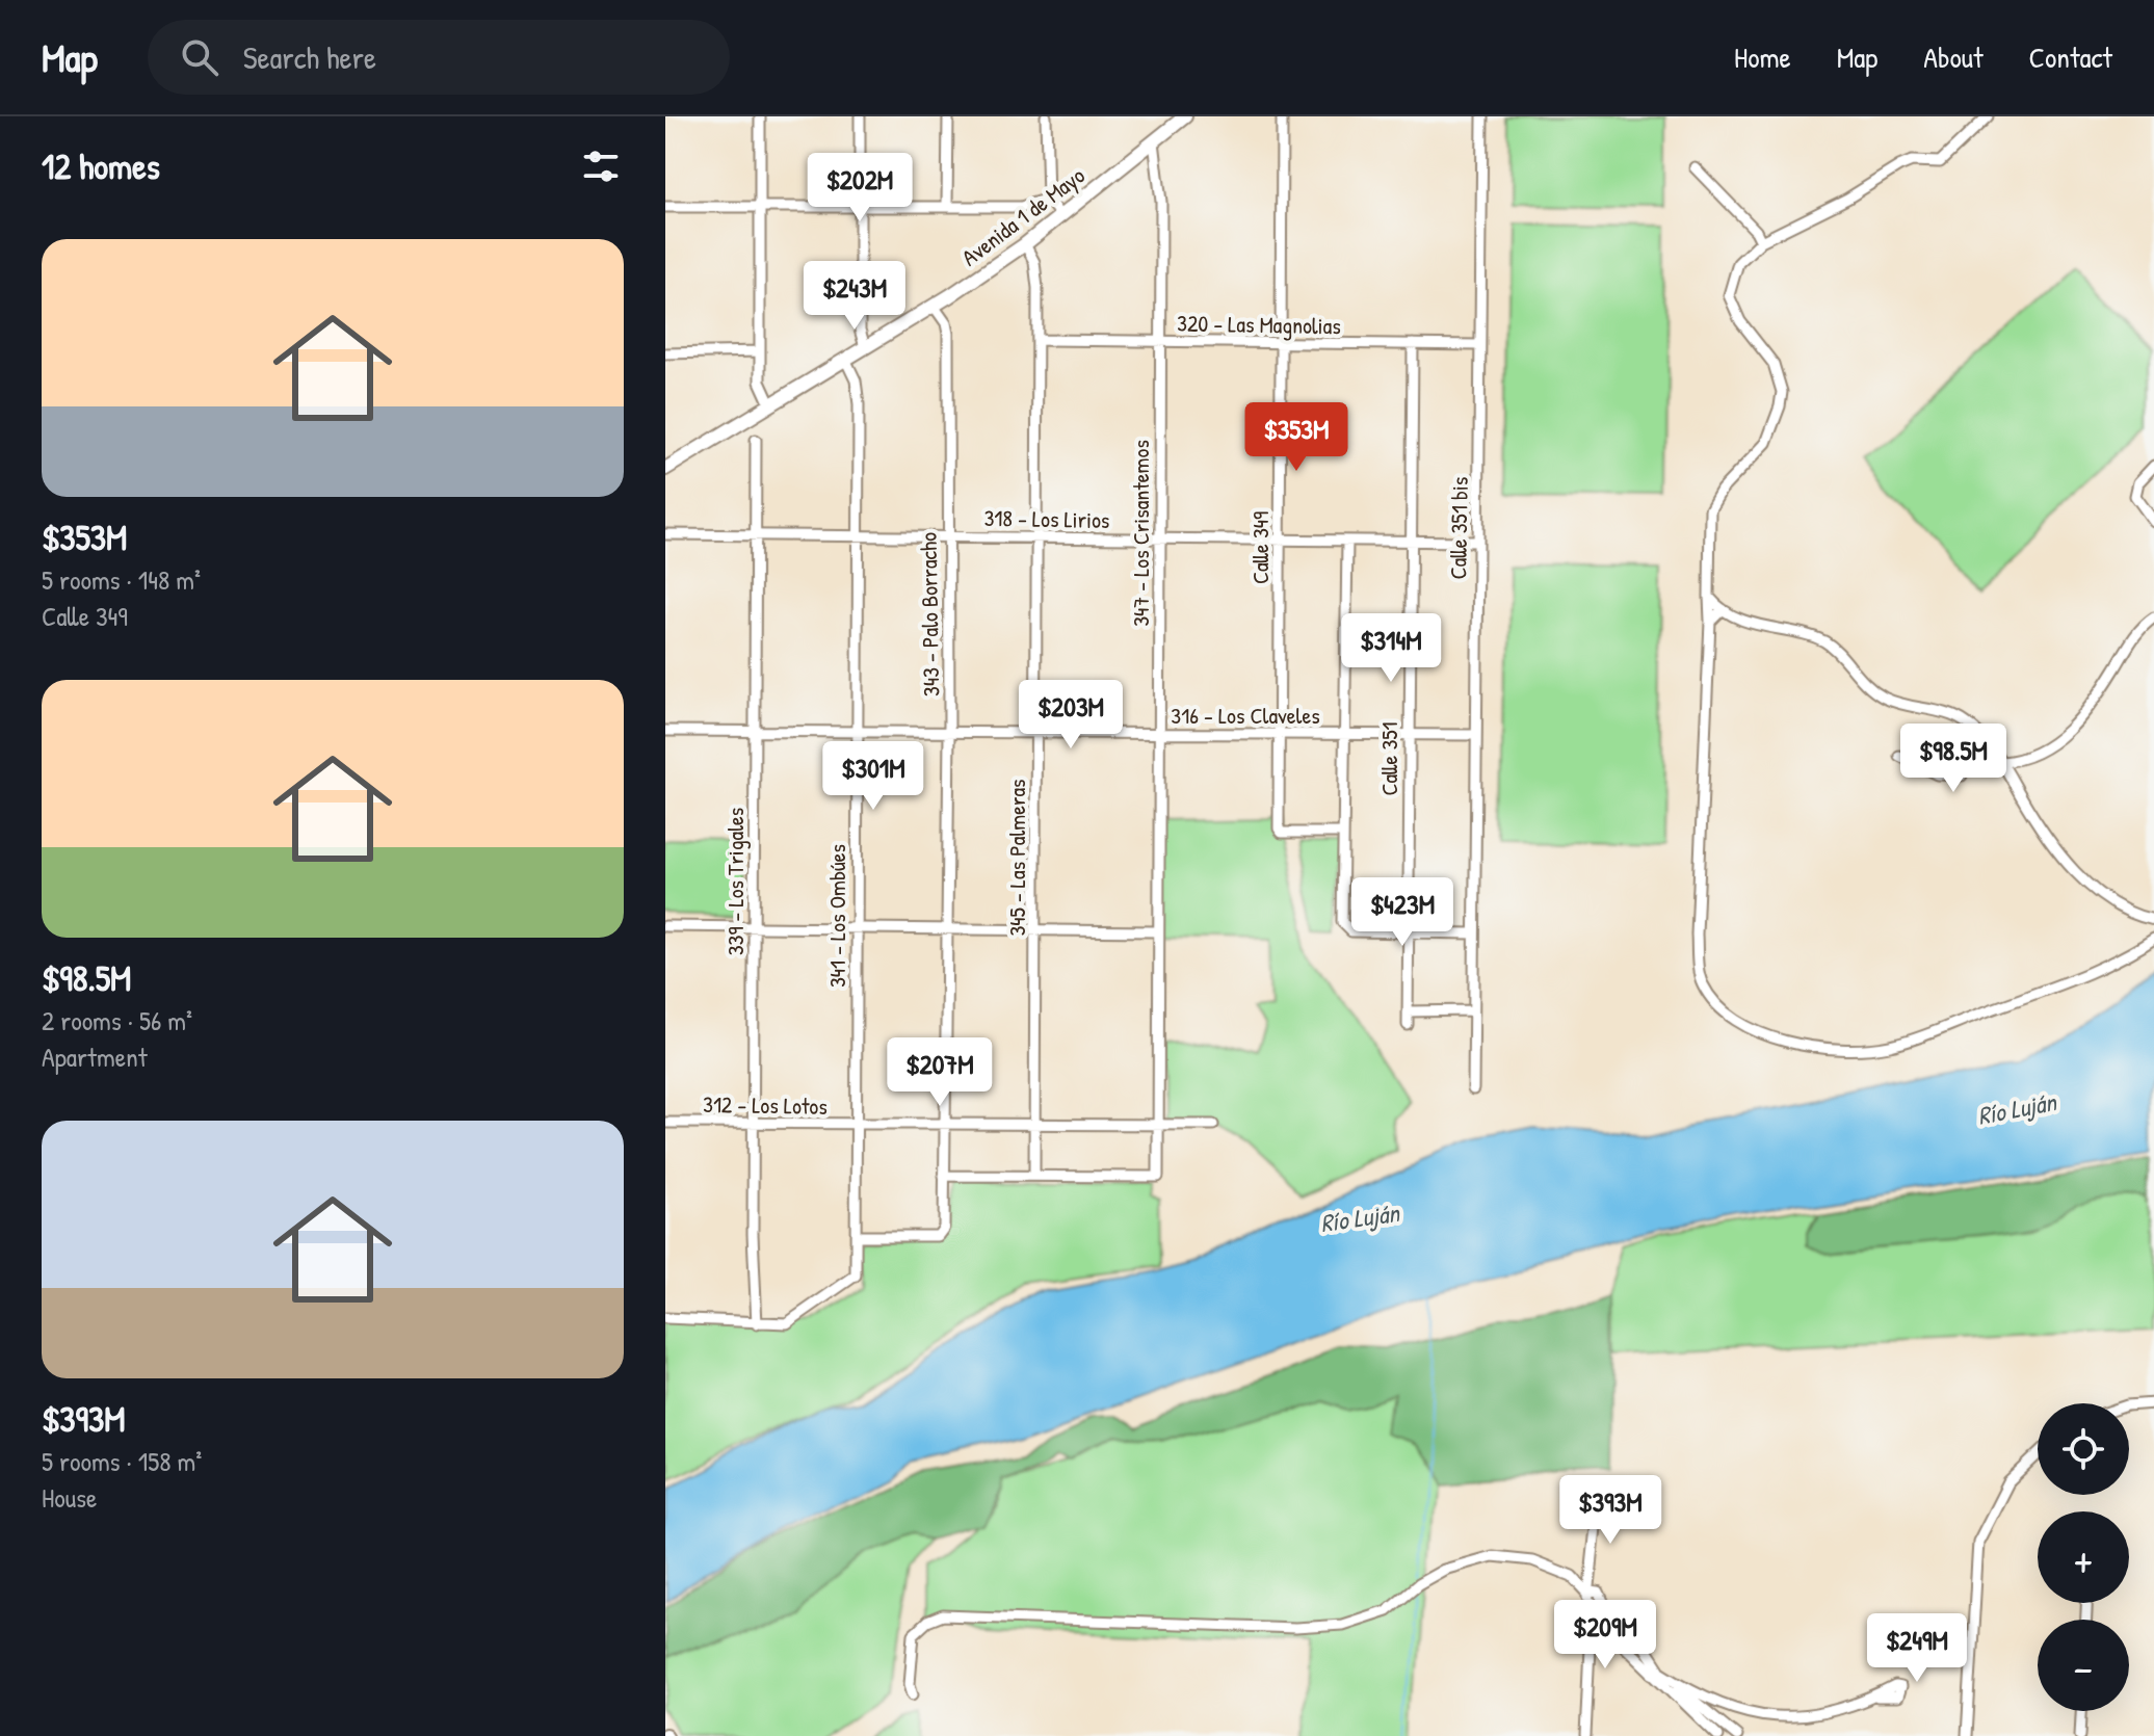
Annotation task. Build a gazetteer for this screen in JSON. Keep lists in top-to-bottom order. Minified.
{"streets":{"main road":["Avenida 1 de Mayo"],"street":["320 - Las Magnolias","318 - Los Lirios","Calle 351 bis","347 - Los Crisantemos","Calle 349","343 - Palo Borracho","316 - Los Claveles","Calle 351","345 - Las Palmeras","339 - Los Trigales","341 - Los Ombúes","312 - Los Lotos"]},"crossings":[["Avenida 1 de Mayo","347 - Los Crisantemos"],["Avenida 1 de Mayo","343 - Palo Borracho"],["Avenida 1 de Mayo","345 - Las Palmeras"],["Avenida 1 de Mayo","341 - Los Ombúes"],["320 - Las Magnolias","Calle 351 bis"],["320 - Las Magnolias","347 - Los Crisantemos"],["320 - Las Magnolias","Calle 349"],["320 - Las Magnolias","Calle 351"],["320 - Las Magnolias","345 - Las Palmeras"],["318 - Los Lirios","Calle 351 bis"],["318 - Los Lirios","347 - Los Crisantemos"],["318 - Los Lirios","Calle 349"],["318 - Los Lirios","343 - Palo Borracho"],["318 - Los Lirios","Calle 351"],["318 - Los Lirios","345 - Las Palmeras"],["318 - Los Lirios","339 - Los Trigales"],["318 - Los Lirios","341 - Los Ombúes"],["Calle 351 bis","316 - Los Claveles"],["347 - Los Crisantemos","316 - Los Claveles"],["347 - Los Crisantemos","345 - Las Palmeras"],["347 - Los Crisantemos","312 - Los Lotos"],["Calle 349","316 - Los Claveles"],["343 - Palo Borracho","316 - Los Claveles"],["343 - Palo Borracho","341 - Los Ombúes"],["343 - Palo Borracho","312 - Los Lotos"],["316 - Los Claveles","Calle 351"],["316 - Los Claveles","345 - Las Palmeras"],["316 - Los Claveles","339 - Los Trigales"],["316 - Los Claveles","341 - Los Ombúes"],["345 - Las Palmeras","312 - Los Lotos"],["339 - Los Trigales","341 - Los Ombúes"],["339 - Los Trigales","312 - Los Lotos"],["341 - Los Ombúes","312 - Los Lotos"]],"water":["Río Luján"],"page":{"header":"Map","search":"Search here","nav":["Home","Map","About","Contact"],"heading":"12 homes","price":["$202M","$243M","$353M","$314M","$203M","$98.5M","$301M","$423M","$207M","$393M","$209M","$249M"],"list":[{"name":"$353M","note":"5 rooms · 148 m² · Calle 349"},{"name":"$98.5M","note":"2 rooms · 56 m² · Apartment"},{"name":"$393M","note":"5 rooms · 158 m² · House"}],"map_buttons":["+","−"]}}
